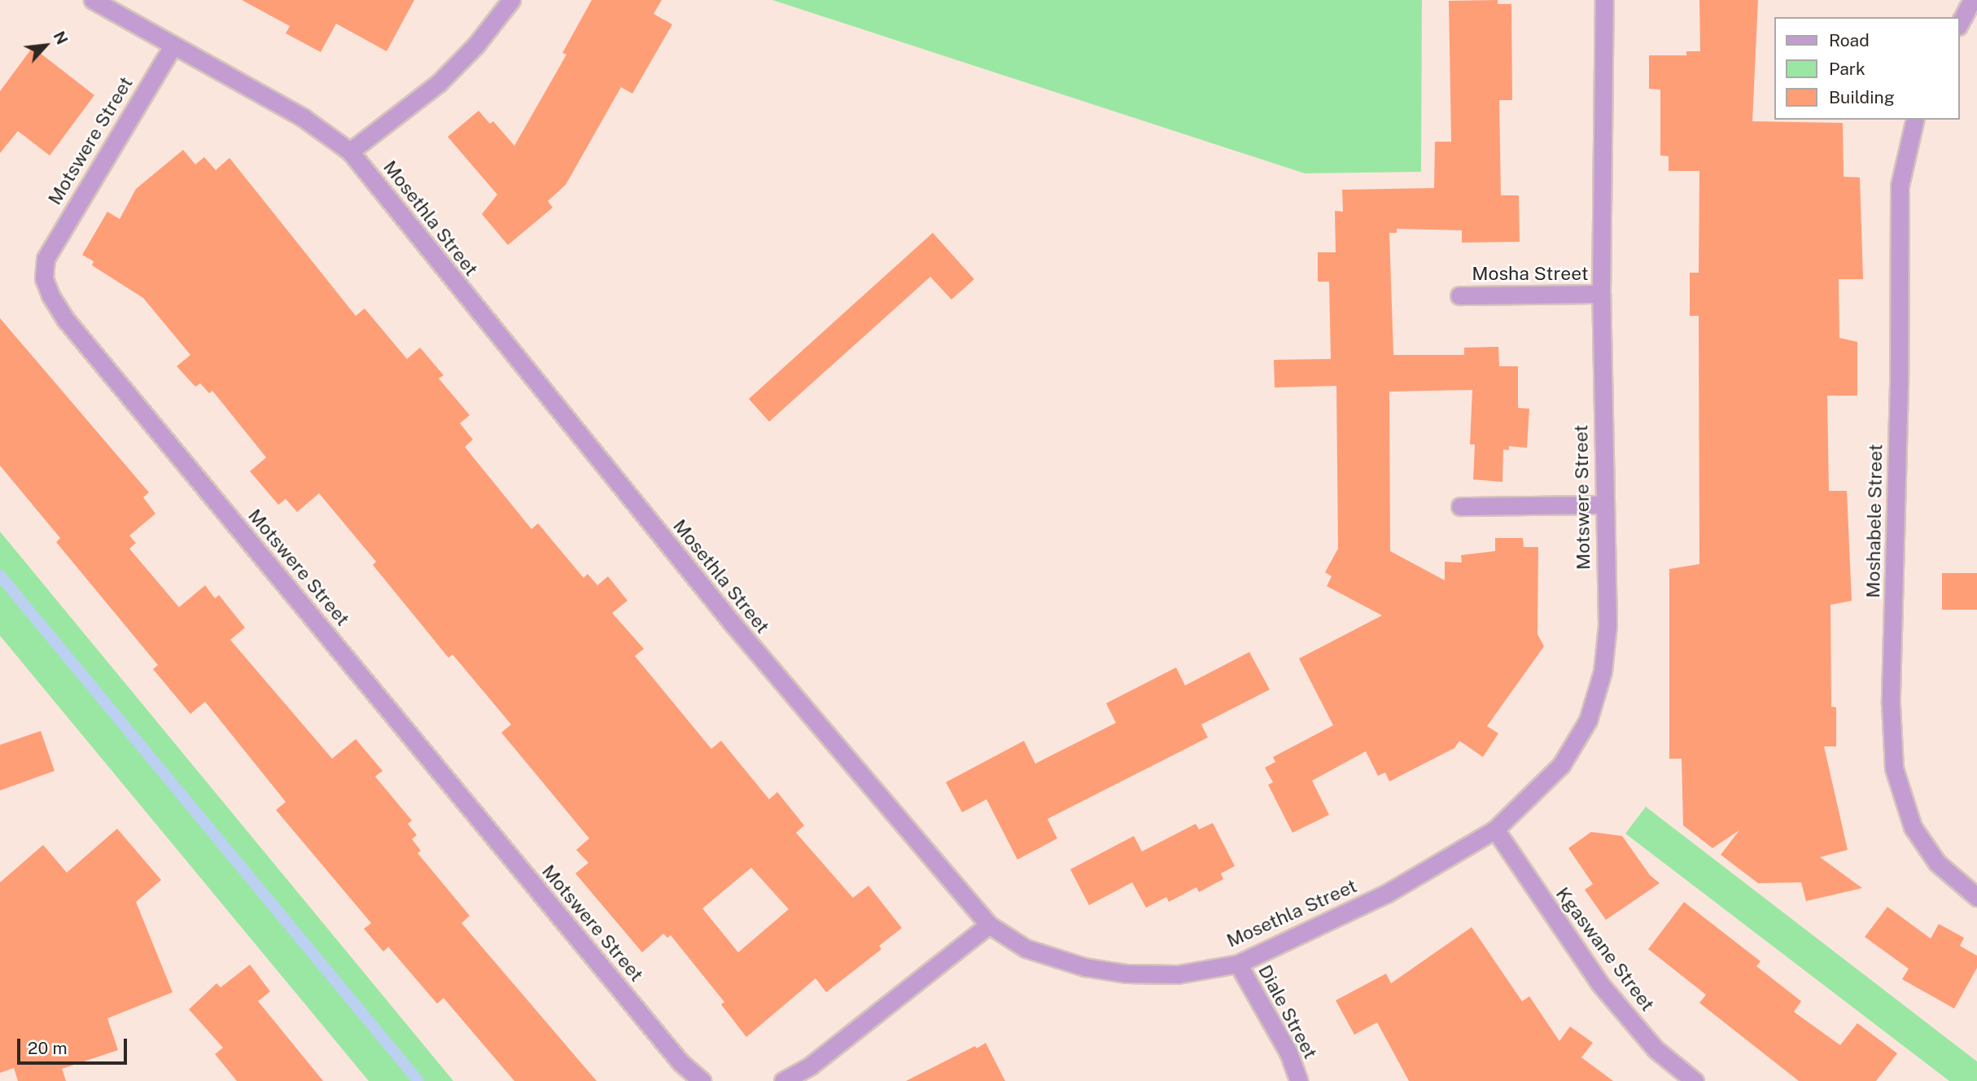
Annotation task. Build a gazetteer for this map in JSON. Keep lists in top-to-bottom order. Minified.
{"streets":{"street":["Motswere Street","Mosethla Street","Mosha Street","Moshabele Street","Kgaswane Street","Diale Street"]},"crossings":[["Motswere Street","Mosethla Street"],["Motswere Street","Mosha Street"],["Motswere Street","Kgaswane Street"],["Mosethla Street","Diale Street"]],"legend":["Road","Park","Building"],"scale_bar":"20 m","north":"top right"}
